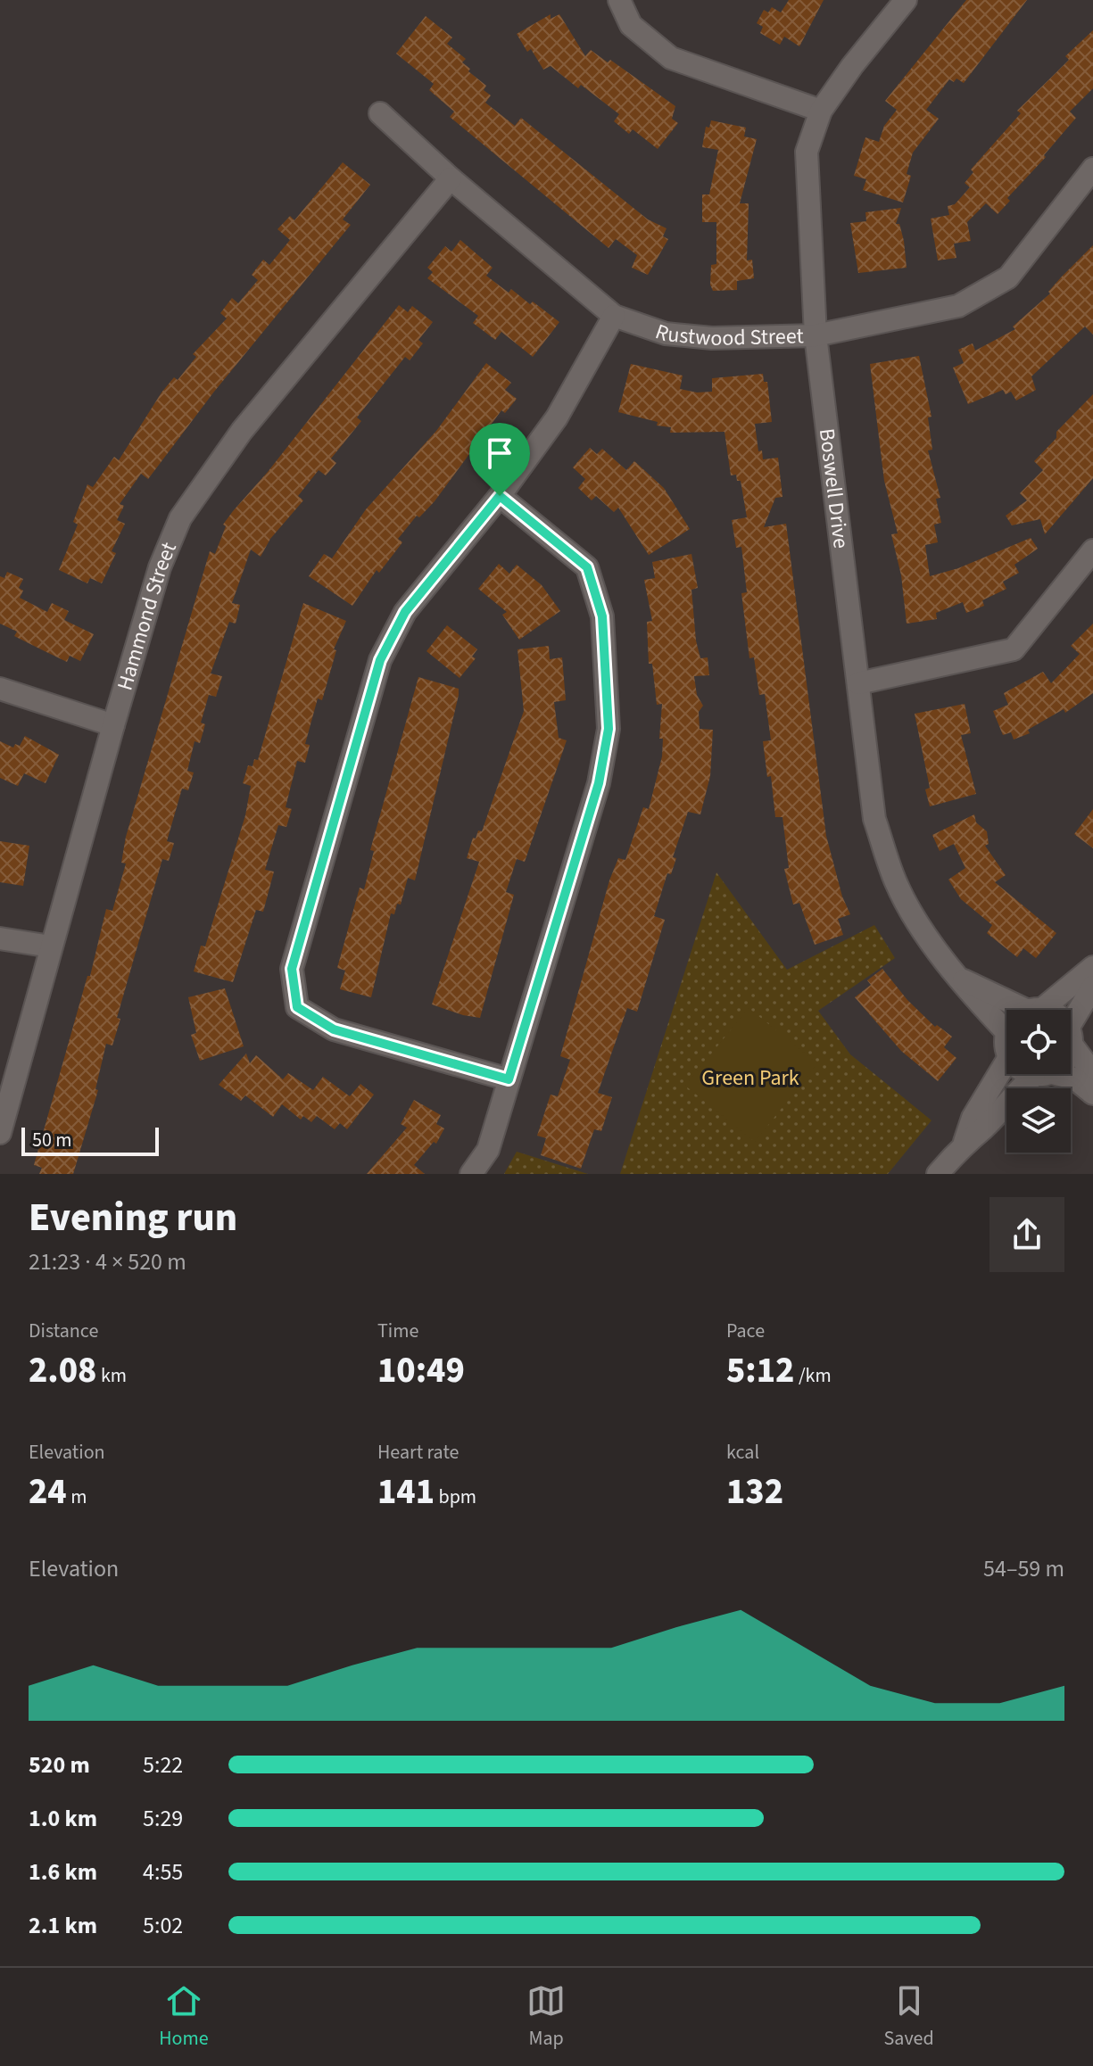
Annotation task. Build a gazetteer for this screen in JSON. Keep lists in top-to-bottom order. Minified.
{"streets":{"street":["Rustwood Street","Boswell Drive","Hammond Street"]},"crossings":[["Rustwood Street","Boswell Drive"],["Rustwood Street","Hammond Street"]],"parks":["Green Park"],"scale_bar":"50 m","page":{"scale":"50 m","heading":["Evening run","21:23 · 4 × 520 m"],"stats":[["Distance","2.08 km"],["Time","10:49"],["Pace","5:12 /km"],["Elevation","24 m"],["Heart rate","141 bpm"],["kcal","132"]],"chart":["Elevation","54–59 m"],"list":[{"name":"520 m","note":"5:22"},{"name":"1.0 km","note":"5:29"},{"name":"1.6 km","note":"4:55"},{"name":"2.1 km","note":"5:02"}],"tabs":["Home","Map","Saved"]}}
